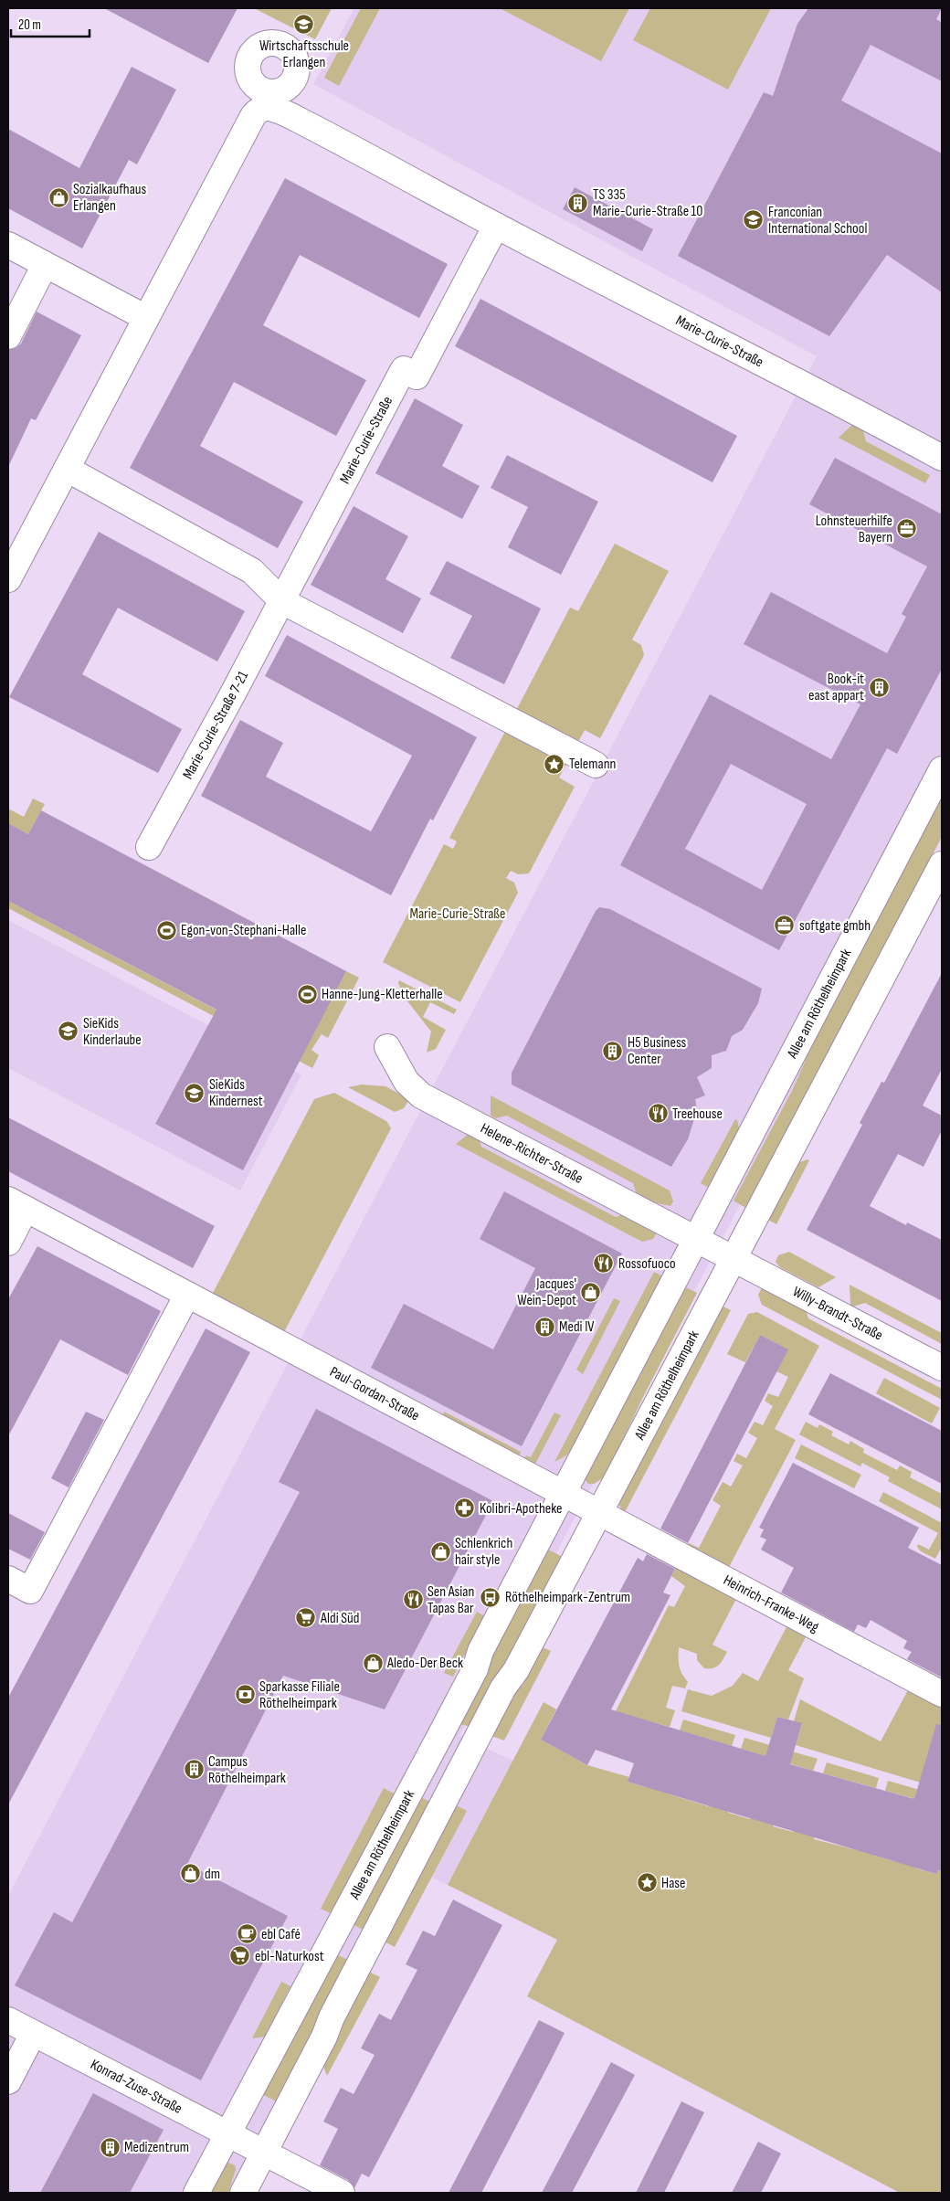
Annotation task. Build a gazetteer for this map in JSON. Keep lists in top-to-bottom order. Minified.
{"streets":{"street":["Marie-Curie-Straße","Marie-Curie-Straße 7-21","Allee am Röthelheimpark","Helene-Richter-Straße","Willy-Brandt-Straße","Paul-Gordan-Straße","Heinrich-Franke-Weg","Konrad-Zuse-Straße"]},"crossings":[["Marie-Curie-Straße","Marie-Curie-Straße 7-21"],["Allee am Röthelheimpark","Helene-Richter-Straße"],["Allee am Röthelheimpark","Willy-Brandt-Straße"],["Allee am Röthelheimpark","Paul-Gordan-Straße"],["Allee am Röthelheimpark","Heinrich-Franke-Weg"],["Allee am Röthelheimpark","Konrad-Zuse-Straße"]],"parks":["Marie-Curie-Straße"],"places":{"school or university":["Wirtschaftsschule Erlangen","Franconian International School","SieKids Kinderlaube","SieKids Kindernest"],"shop":["Sozialkaufhaus Erlangen","Jacques' Wein-Depot","Schlenkrich hair style","Aledo-Der Beck","dm"],"building":["TS 335 Marie-Curie-Straße 10","Book-it east appart","H5 Business Center","Medi IV","Campus Röthelheimpark","Medizentrum"],"office":["Lohnsteuerhilfe Bayern","softgate gmbh"],"place":["Telemann","Hase"],"sports":["Egon-von-Stephani-Halle","Hanne-Jung-Kletterhalle"],"restaurant":["Treehouse","Rossofuoco","Sen Asian Tapas Bar"],"pharmacy":["Kolibri-Apotheke"],"bus stop":["Röthelheimpark-Zentrum"],"supermarket":["Aldi Süd","ebl-Naturkost"],"bank":["Sparkasse Filiale Röthelheimpark"],"cafe":["ebl Café"]},"scale_bar":"20 m"}
